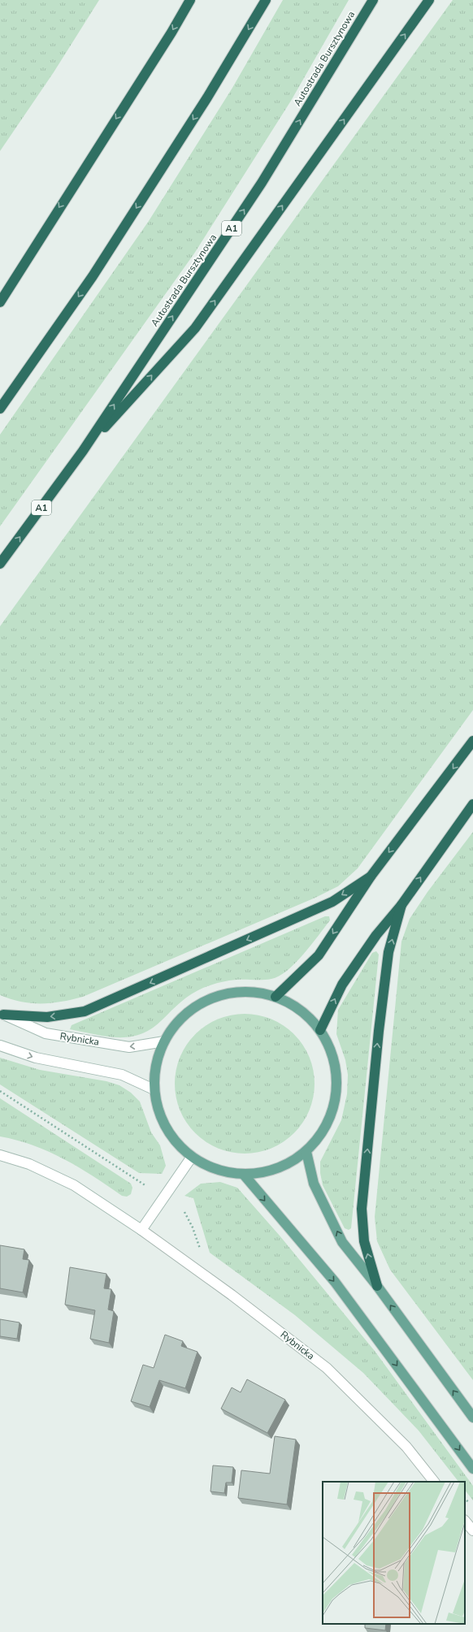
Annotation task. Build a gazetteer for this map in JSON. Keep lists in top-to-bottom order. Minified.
{"streets":{"highway":["Autostrada Bursztynowa","A1"],"street":["Rybnicka"]}}
